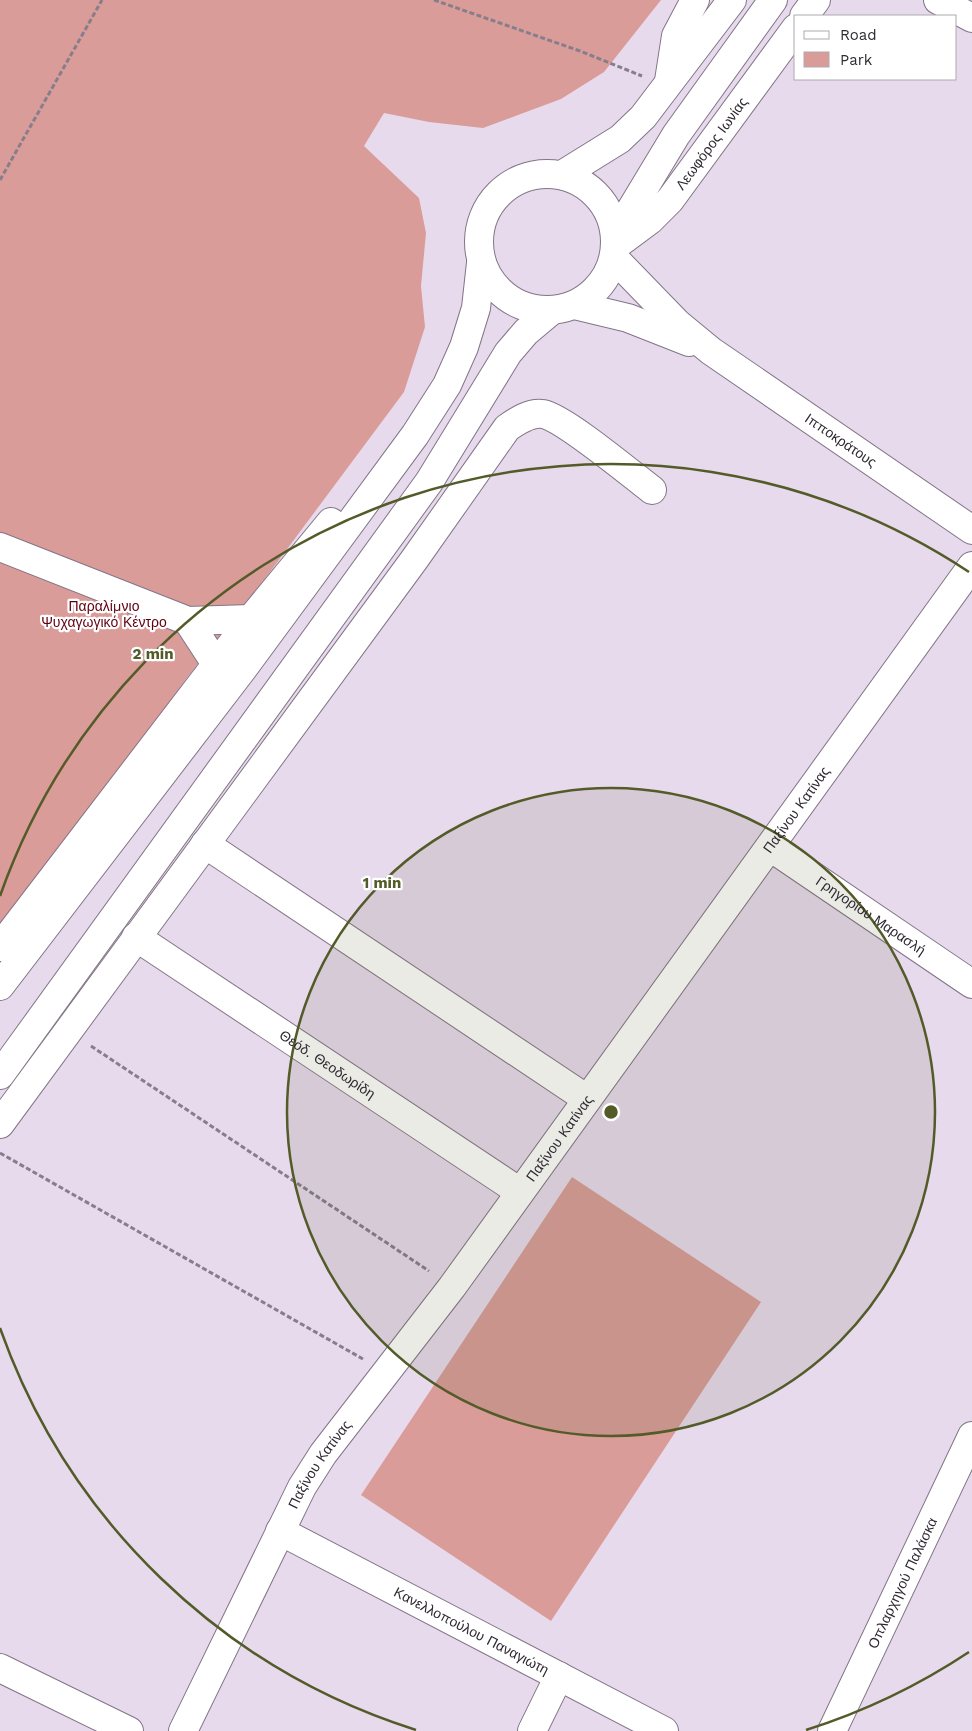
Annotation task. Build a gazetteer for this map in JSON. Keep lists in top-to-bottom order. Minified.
{"streets":{"street":["Λεωφόρος Ιωνίας","Ιπποκράτους","Παξίνου Κατίνας","Γρηγορίου Μαρασλή","Θεόδ. Θεοδωρίδη","Οπλαρχηγού Παλάσκα","Κανελλοπούλου Παναγιώτη"]},"crossings":[["Λεωφόρος Ιωνίας","Ιπποκράτους"],["Παξίνου Κατίνας","Γρηγορίου Μαρασλή"],["Παξίνου Κατίνας","Θεόδ. Θεοδωρίδη"],["Παξίνου Κατίνας","Κανελλοπούλου Παναγιώτη"]],"parks":["Παραλίμνιο Ψυχαγωγικό Κέντρο"],"legend":["Road","Park"],"rings":["2 min","1 min"]}
